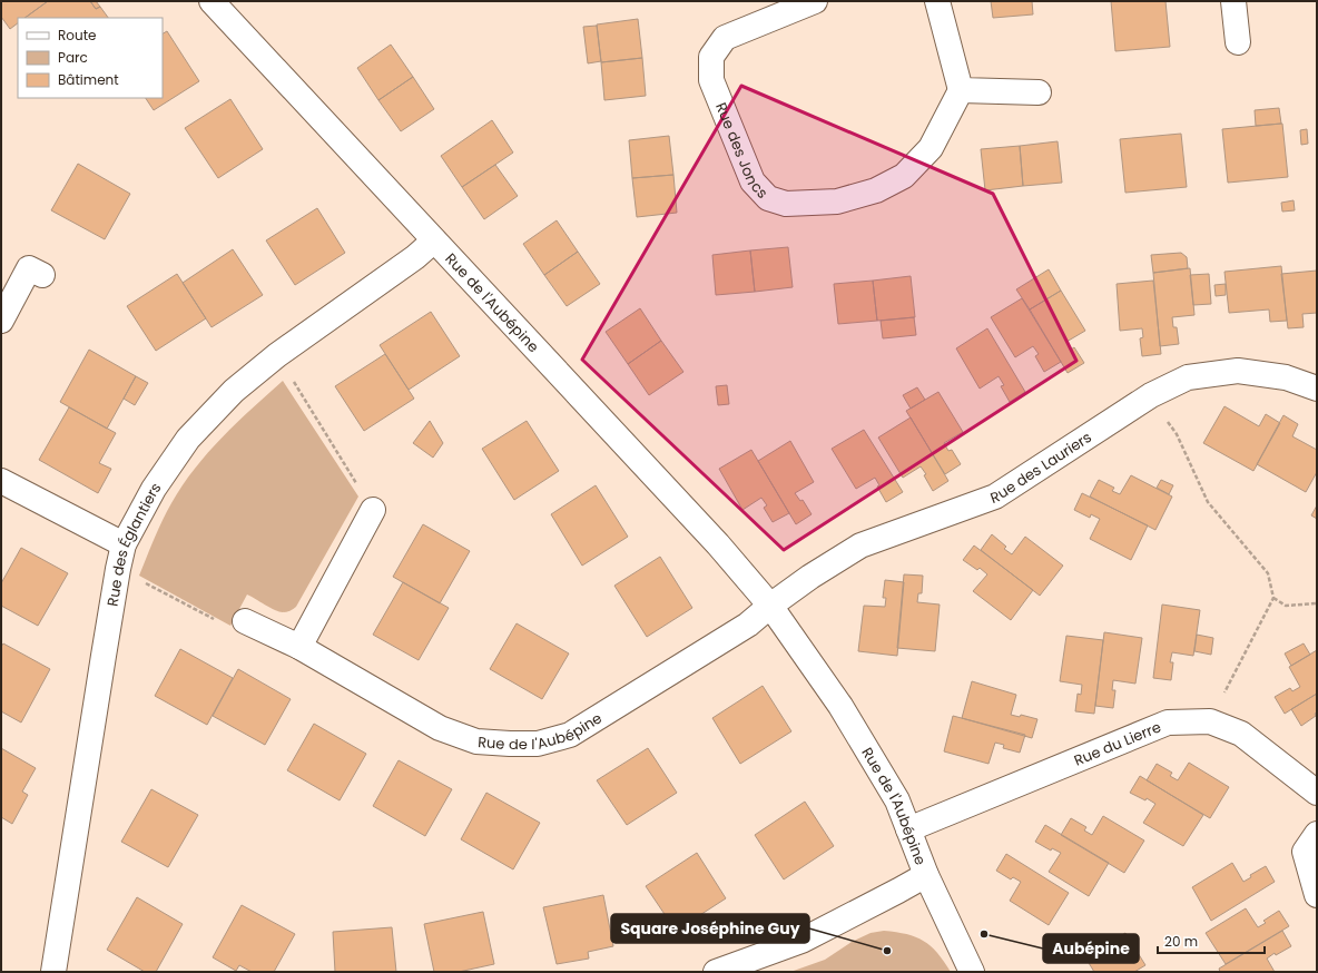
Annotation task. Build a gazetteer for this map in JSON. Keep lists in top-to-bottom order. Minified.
{"streets":{"street":["Rue des Joncs","Rue de l'Aubépine","Rue des Lauriers","Rue des Églantiers","Rue du Lierre"]},"crossings":[["Rue de l'Aubépine","Rue des Lauriers"],["Rue de l'Aubépine","Rue des Églantiers"],["Rue de l'Aubépine","Rue du Lierre"]],"places":["Aubépine","Square Joséphine Guy"],"legend":["Route","Parc","Bâtiment"],"scale_bar":"20 m"}
